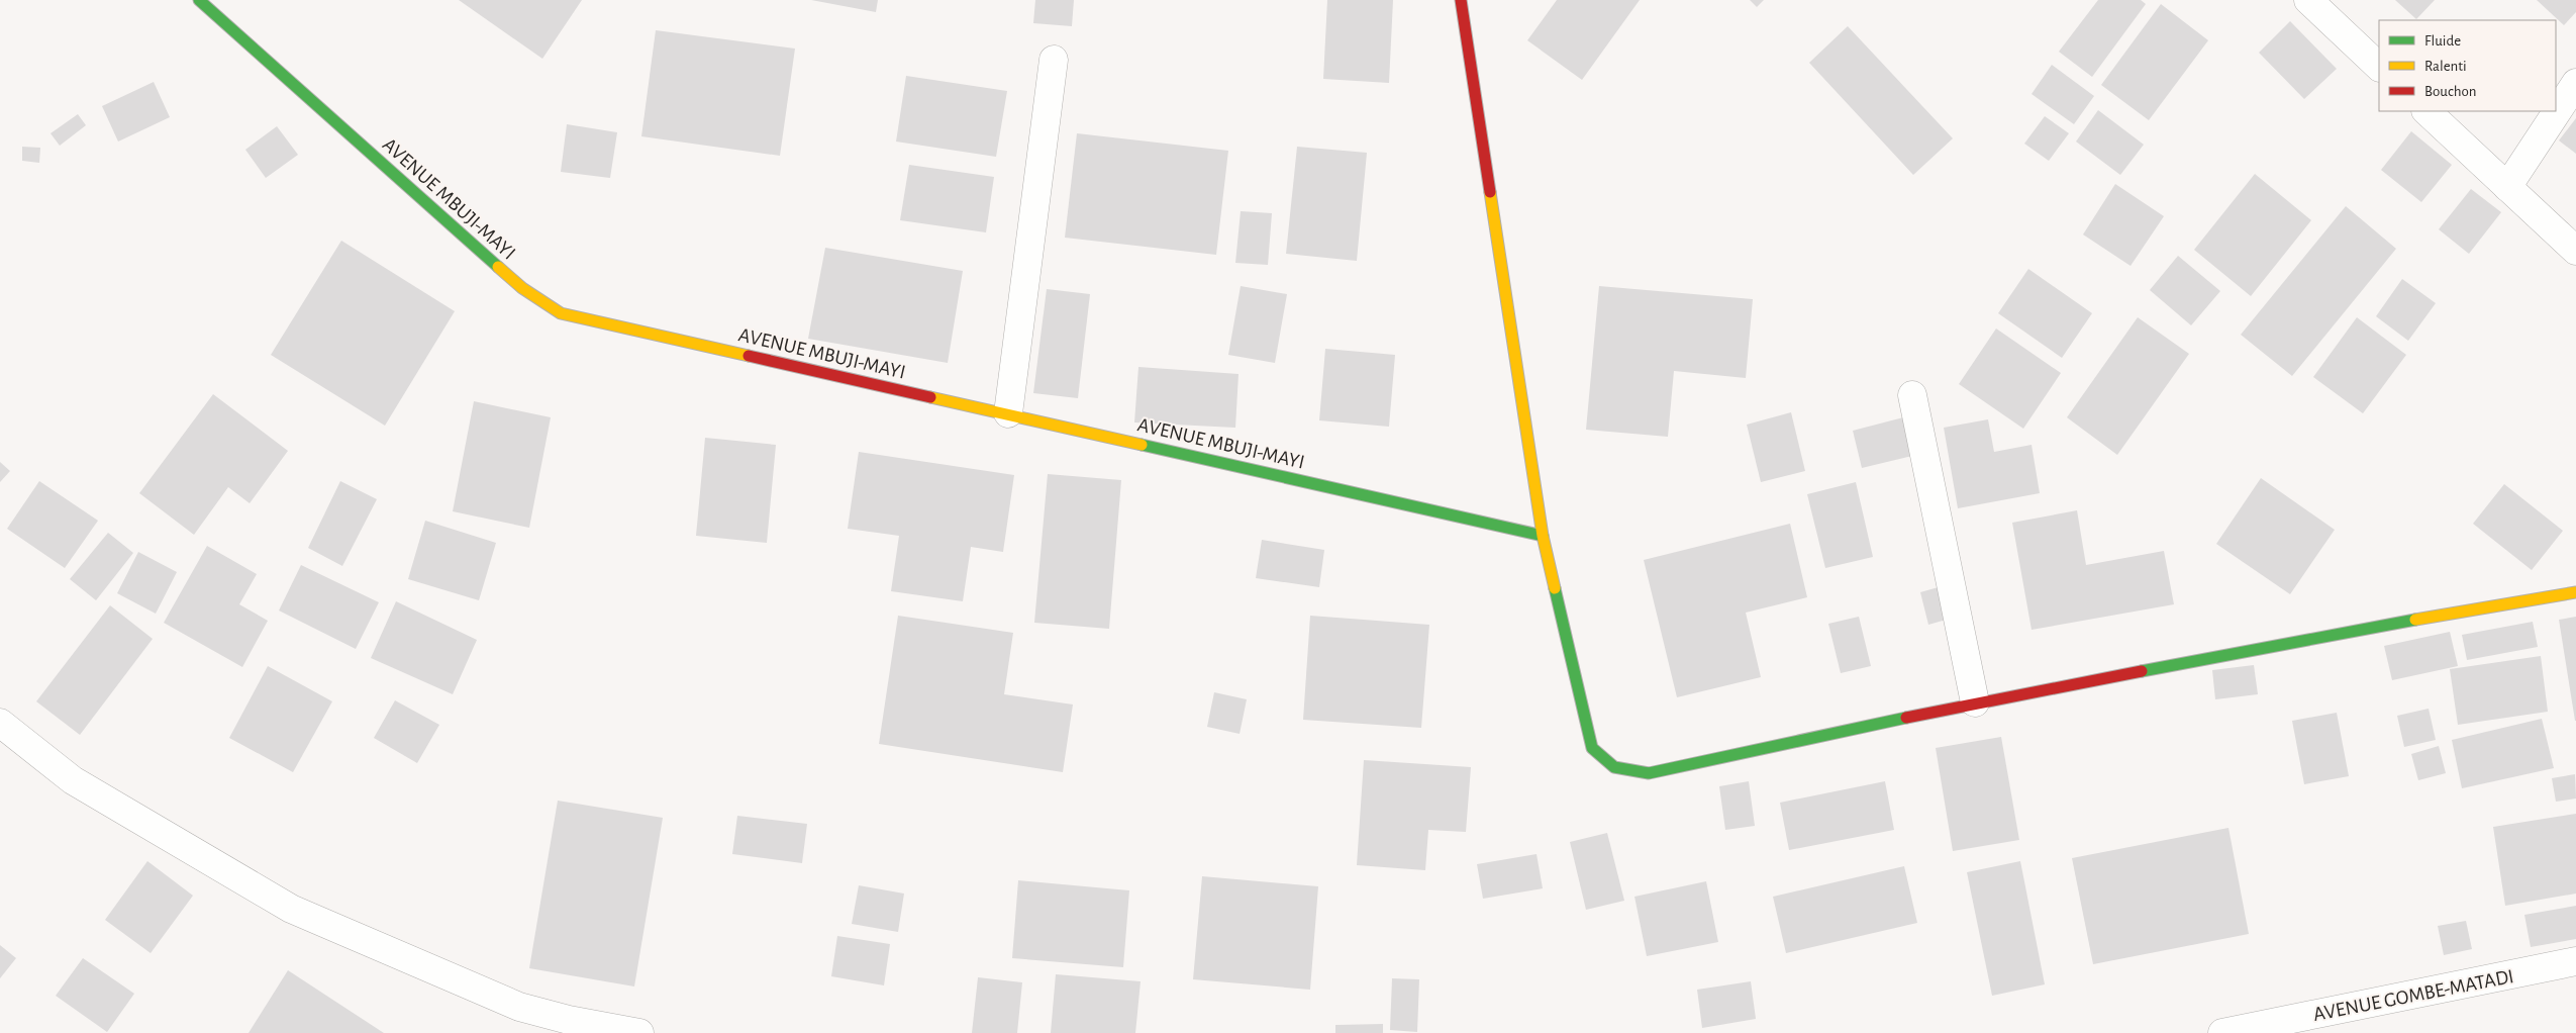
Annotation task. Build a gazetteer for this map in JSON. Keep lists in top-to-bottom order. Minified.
{"streets":{"street":["AVENUE MBUJI-MAYI","AVENUE GOMBE-MATADI"]},"legend":["Fluide","Ralenti","Bouchon"]}
